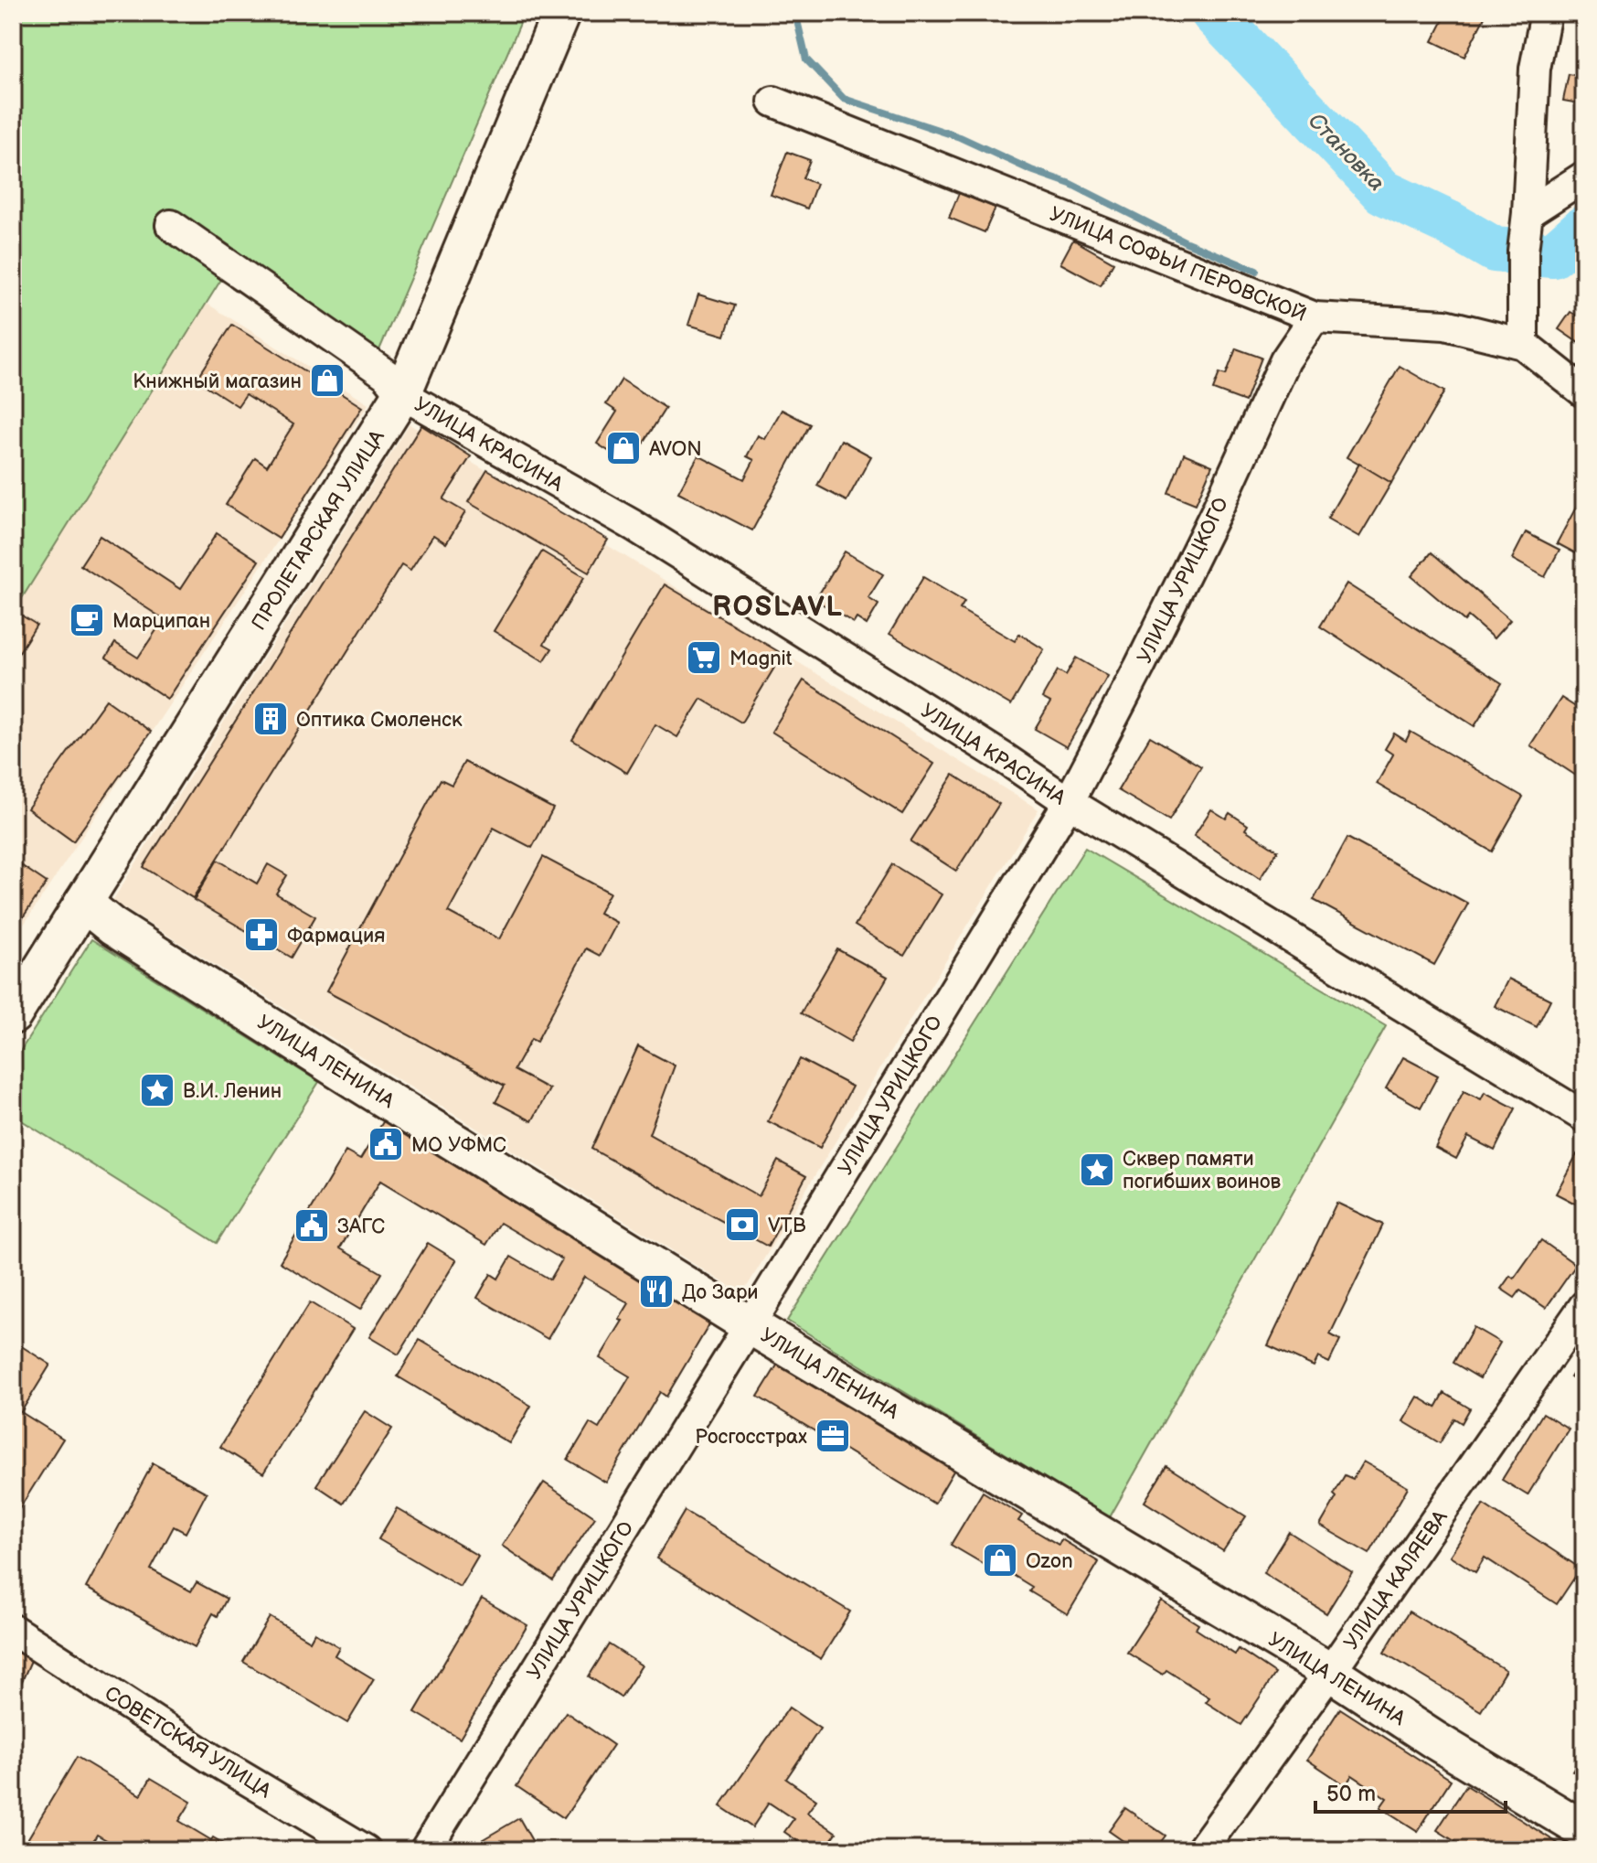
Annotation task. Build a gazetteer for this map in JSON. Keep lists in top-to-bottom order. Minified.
{"streets":{"main road":["ПРОЛЕТАРСКАЯ УЛИЦА","УЛИЦА ЛЕНИНА"],"street":["УЛИЦА СОФЬИ ПЕРОВСКОЙ","УЛИЦА КРАСИНА","УЛИЦА УРИЦКОГО","УЛИЦА КАЛЯЕВА","СОВЕТСКАЯ УЛИЦА"]},"crossings":[["УЛИЦА СОФЬИ ПЕРОВСКОЙ","УЛИЦА УРИЦКОГО"],["УЛИЦА КРАСИНА","ПРОЛЕТАРСКАЯ УЛИЦА"],["УЛИЦА КРАСИНА","УЛИЦА УРИЦКОГО"],["ПРОЛЕТАРСКАЯ УЛИЦА","УЛИЦА ЛЕНИНА"],["УЛИЦА УРИЦКОГО","УЛИЦА ЛЕНИНА"],["УЛИЦА ЛЕНИНА","УЛИЦА КАЛЯЕВА"]],"districts":["ROSLAVL"],"water":["Становка"],"places":{"shop":["Книжный магазин","AVON","Ozon"],"cafe":["Марципан"],"supermarket":["Magnit"],"building":["Оптика Смоленск"],"pharmacy":["Фармация"],"place":["В.И. Ленин","Сквер памяти погибших воинов"],"public building":["МО УФМС","ЗАГС"],"bank":["VTB"],"restaurant":["До Зари"],"office":["Росгосстрах"]},"scale_bar":"50 m"}
